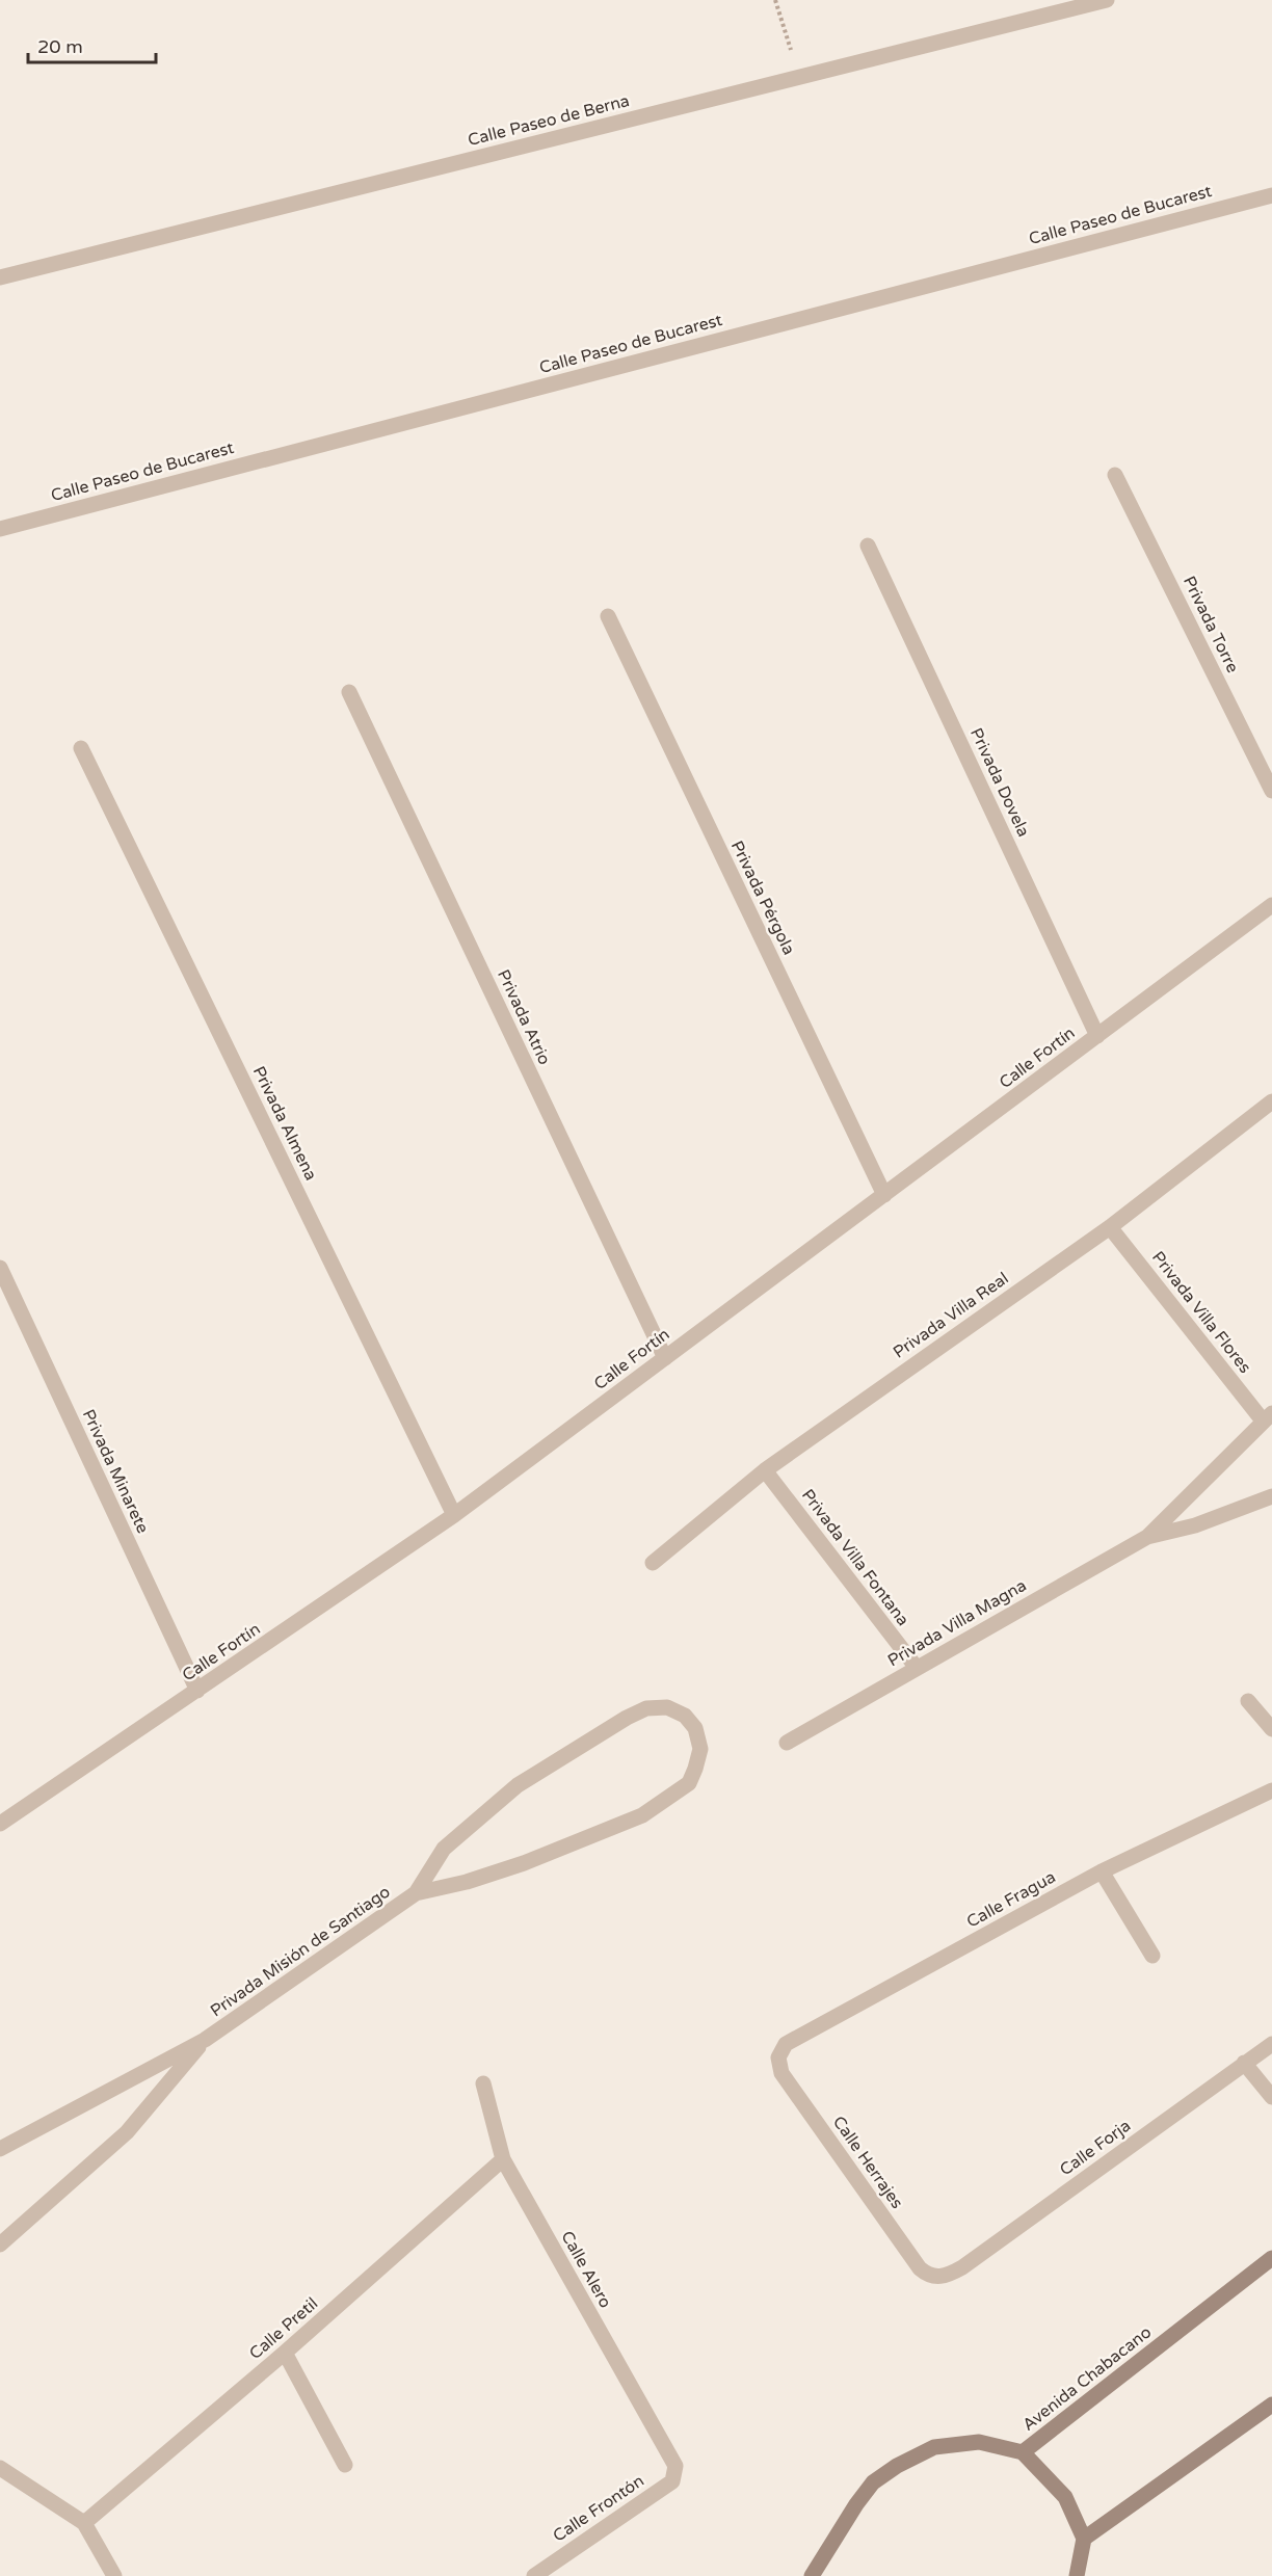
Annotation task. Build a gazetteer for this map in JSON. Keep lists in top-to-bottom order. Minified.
{"streets":{"main road":["Avenida Chabacano"],"street":["Calle Paseo de Berna","Calle Paseo de Bucarest","Privada Torre","Privada Dovela","Privada Pérgola","Privada Atrio","Calle Fortín","Privada Almena","Privada Villa Flores","Privada Villa Real","Privada Minarete","Privada Villa Fontana","Privada Villa Magna","Calle Fragua","Privada Misión de Santiago","Calle Forja","Calle Herrajes","Calle Alero","Calle Pretil","Calle Frontón"]},"crossings":[["Privada Dovela","Calle Fortín"],["Privada Pérgola","Calle Fortín"],["Privada Atrio","Calle Fortín"],["Calle Fortín","Privada Almena"],["Calle Fortín","Privada Minarete"],["Privada Villa Flores","Privada Villa Real"],["Privada Villa Flores","Privada Villa Magna"],["Privada Villa Real","Privada Villa Fontana"],["Privada Villa Fontana","Privada Villa Magna"],["Calle Fragua","Calle Herrajes"],["Calle Forja","Calle Herrajes"],["Calle Alero","Calle Pretil"],["Calle Alero","Calle Frontón"]],"scale_bar":"20 m"}
